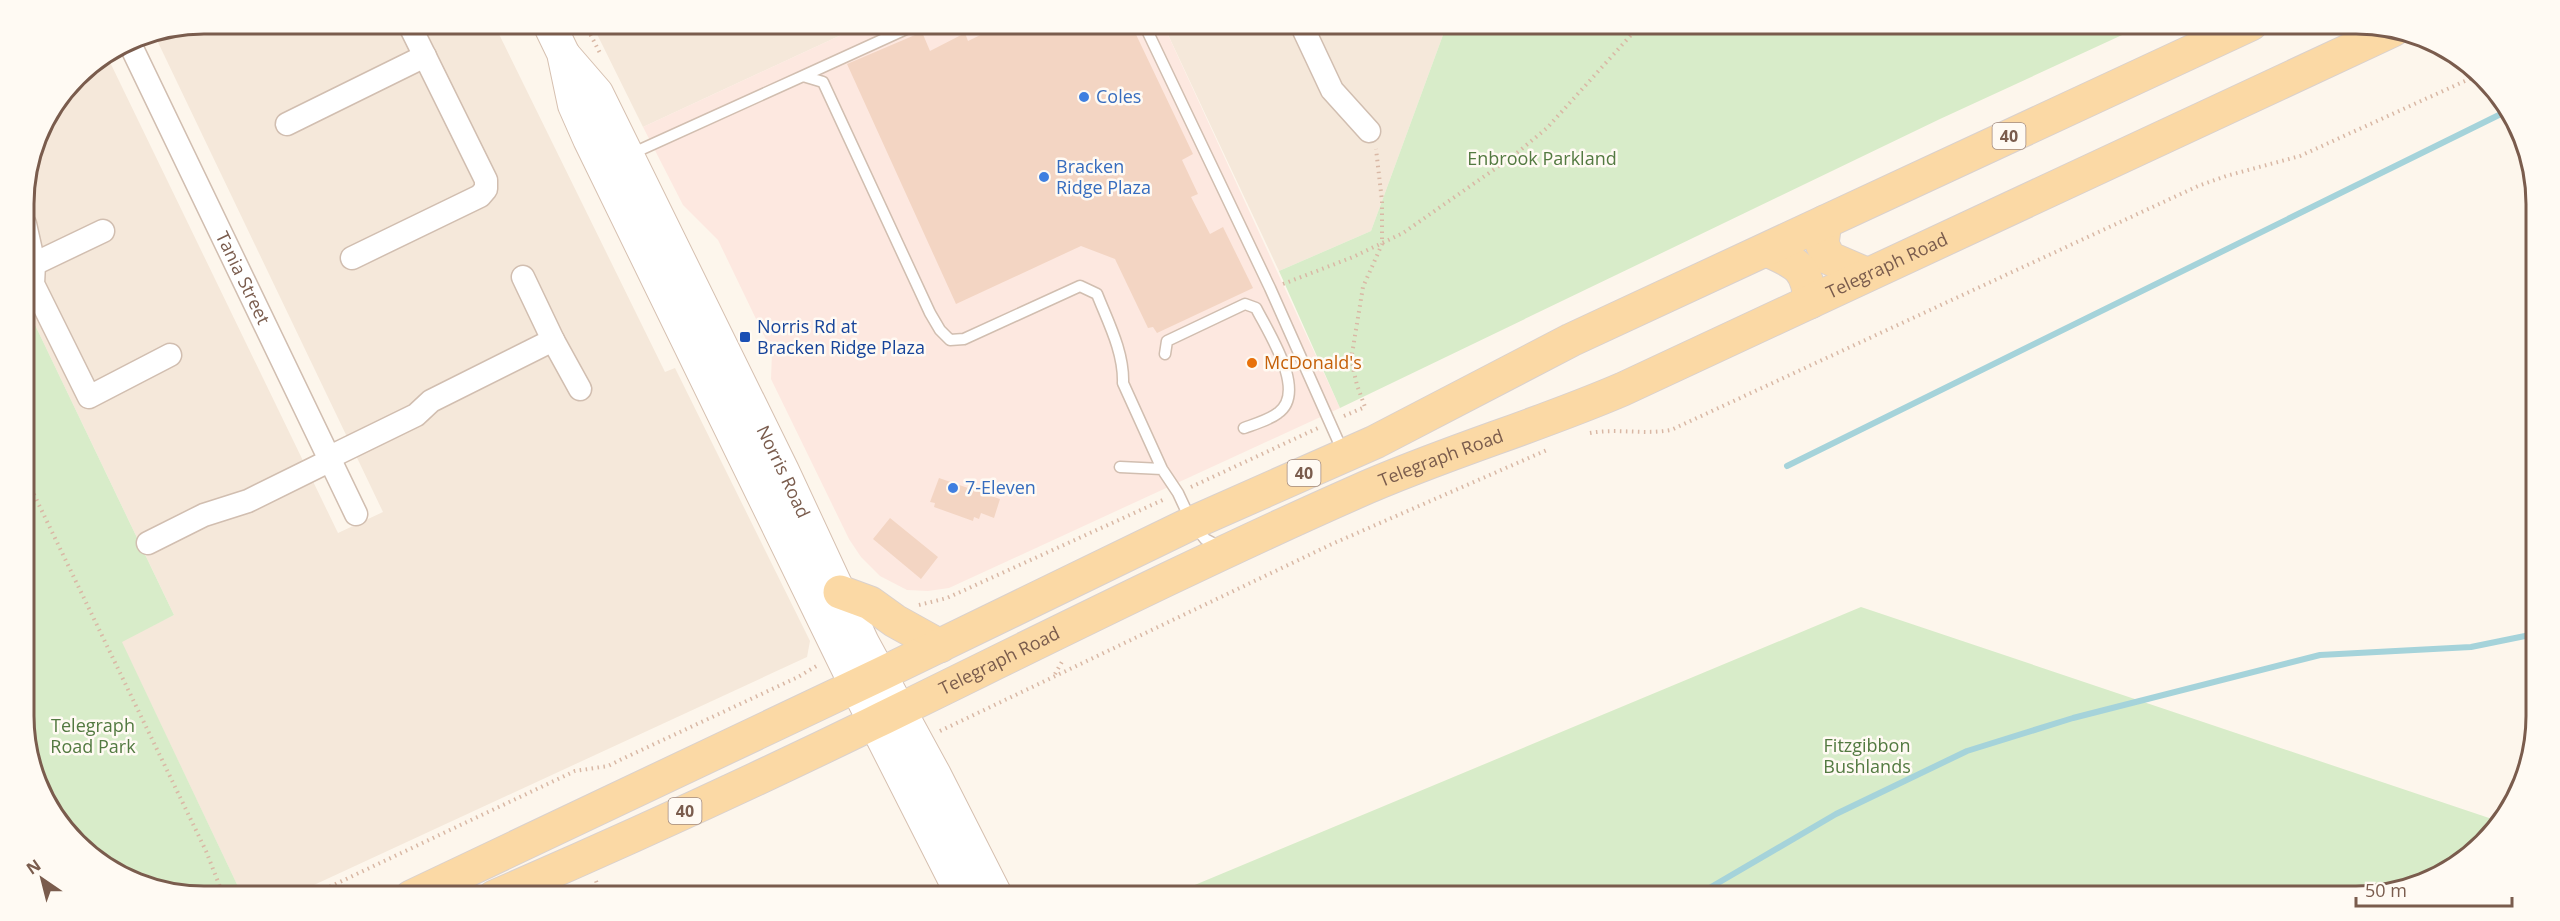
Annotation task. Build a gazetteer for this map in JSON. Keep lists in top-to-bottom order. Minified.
{"streets":{"main road":["40","Telegraph Road","Norris Road"],"street":["Tania Street"]},"crossings":[["40","Norris Road"],["Telegraph Road","Norris Road"]],"parks":["Enbrook Parkland","Telegraph Road Park","Fitzgibbon Bushlands"],"places":{"other":["Coles","Bracken Ridge Plaza","McDonald's","7-Eleven"],"transit":["Norris Rd at Bracken Ridge Plaza"]},"scale_bar":"50 m","north":"top left"}
